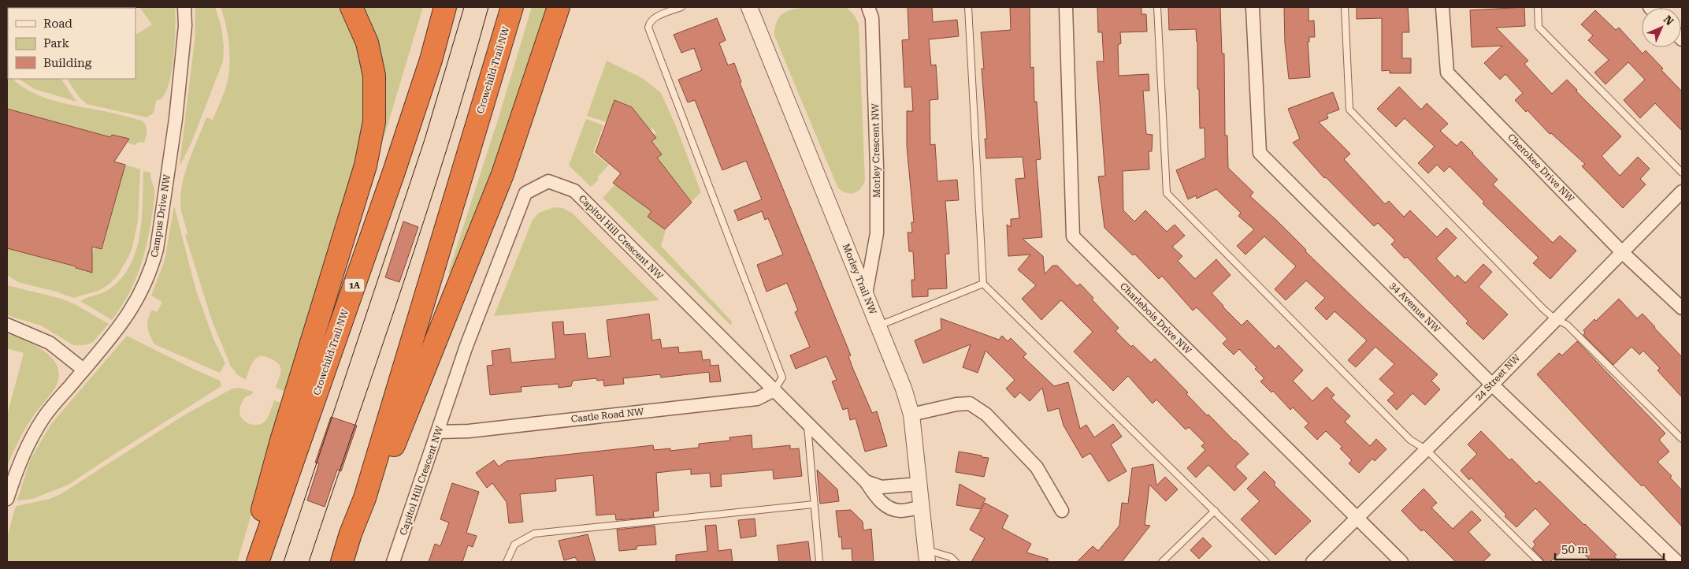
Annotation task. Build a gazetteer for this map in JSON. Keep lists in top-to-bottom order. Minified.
{"streets":{"highway":["Crowchild Trail NW","1A"],"street":["Morley Crescent NW","Cherokee Drive NW","Campus Drive NW","Capitol Hill Crescent NW","Morley Trail NW","34 Avenue NW","Charlebois Drive NW","24 Street NW","Castle Road NW"]},"crossings":[["Morley Crescent NW","Morley Trail NW"],["Cherokee Drive NW","24 Street NW"],["Capitol Hill Crescent NW","Morley Trail NW"],["Capitol Hill Crescent NW","Castle Road NW"],["34 Avenue NW","24 Street NW"],["Charlebois Drive NW","24 Street NW"]],"legend":["Road","Park","Building"],"scale_bar":"50 m","north":"top right"}
